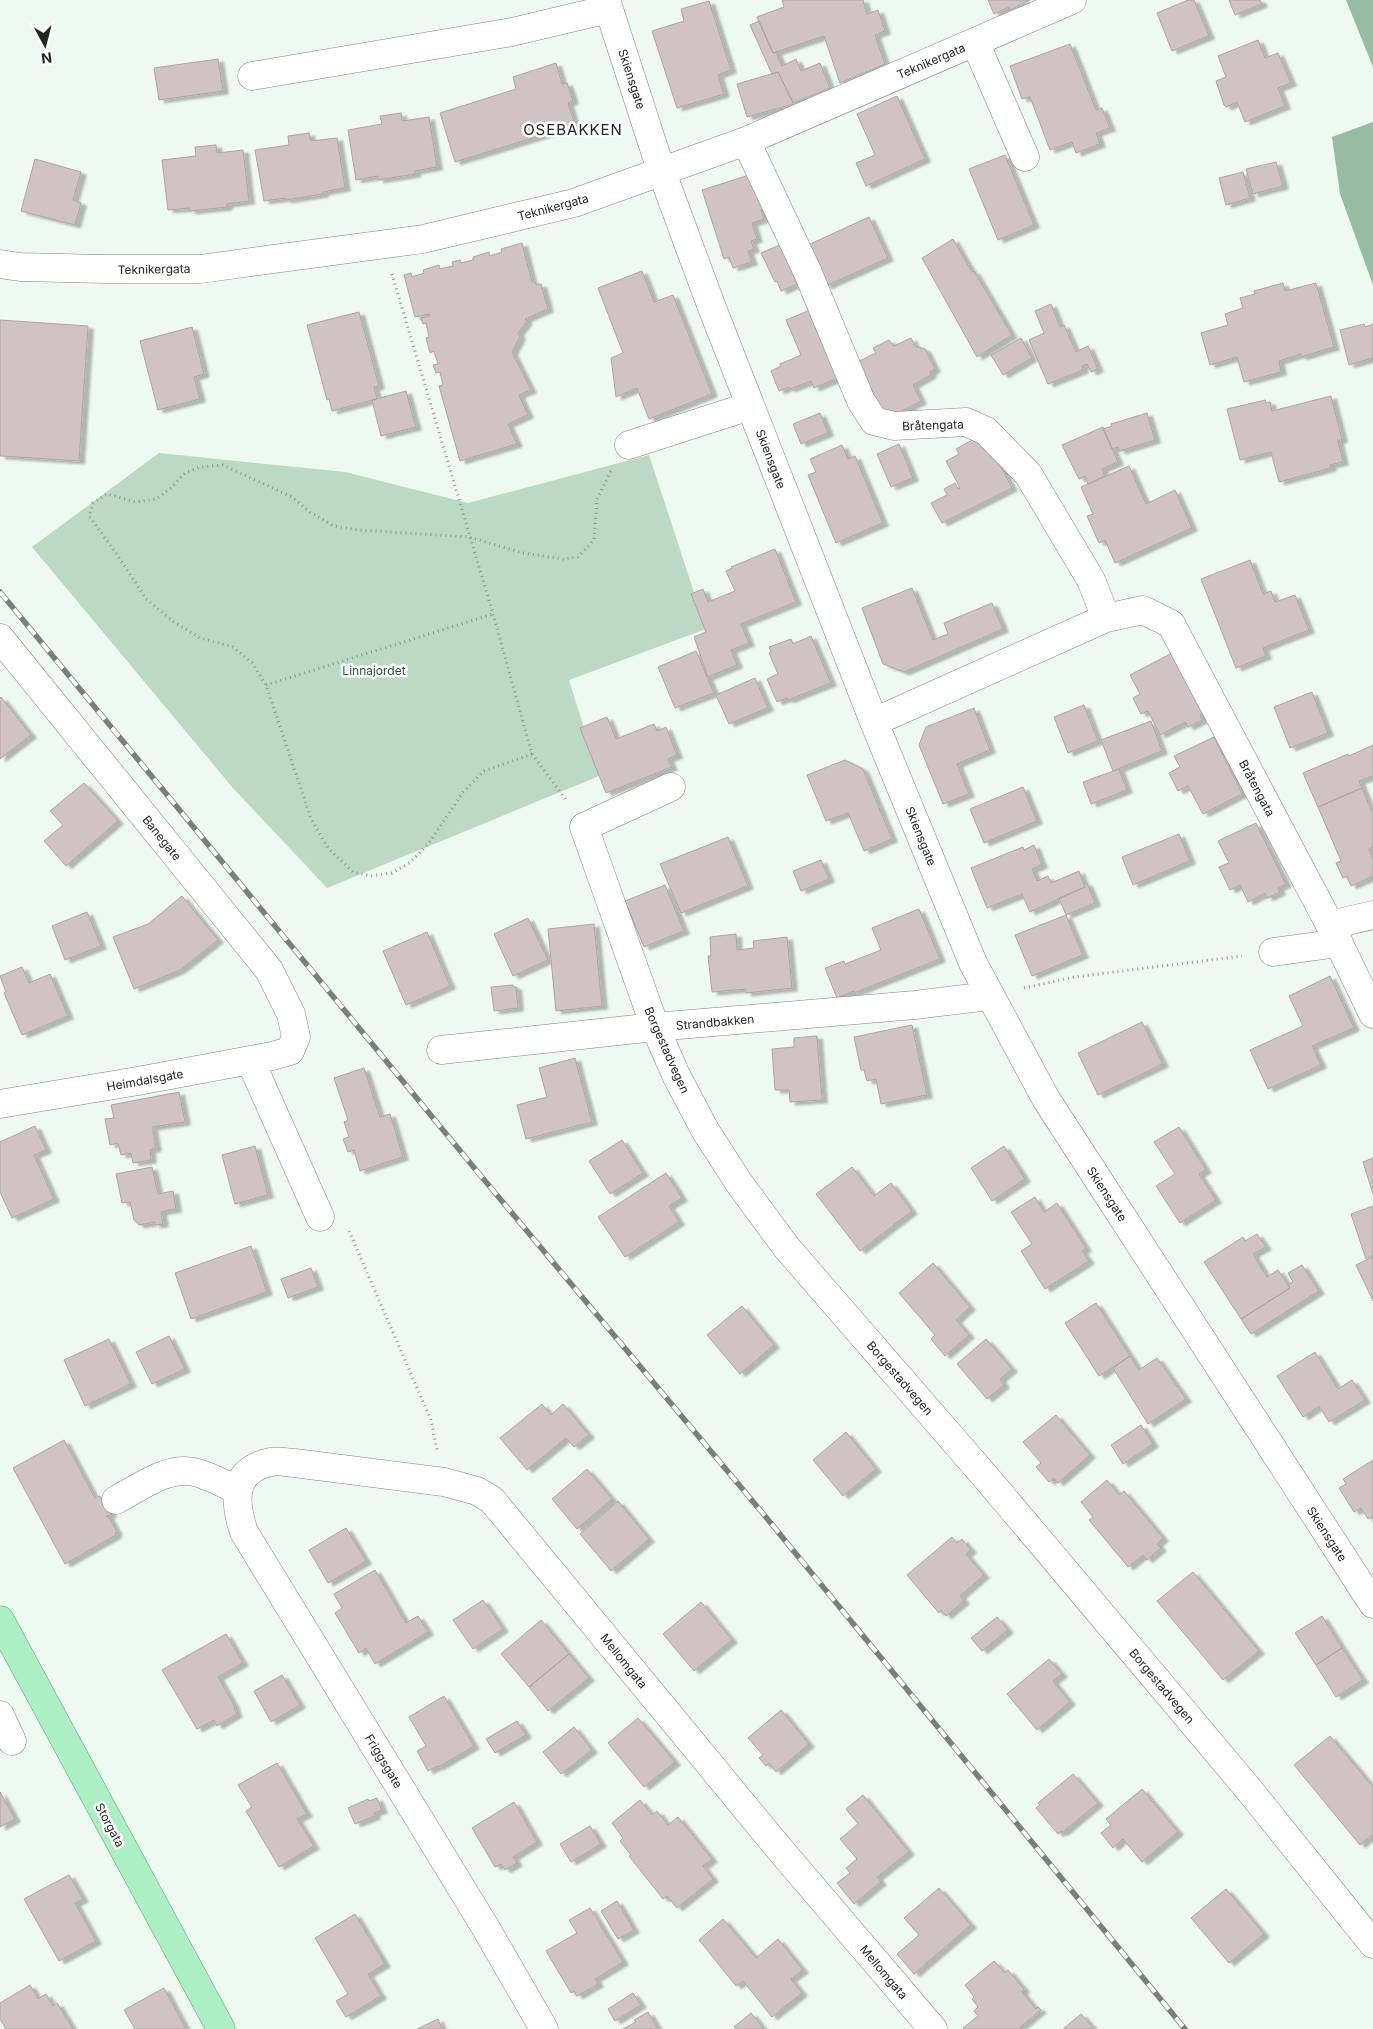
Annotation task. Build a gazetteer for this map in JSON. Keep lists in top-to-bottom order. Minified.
{"streets":{"main road":["Storgata"],"street":["Teknikergata","Skiensgate","Bråtengata","Banegate","Strandbakken","Borgestadvegen","Heimdalsgate","Mellomgata","Friggsgate"]},"crossings":[["Teknikergata","Skiensgate"],["Teknikergata","Bråtengata"],["Skiensgate","Bråtengata"],["Skiensgate","Strandbakken"],["Banegate","Heimdalsgate"],["Strandbakken","Borgestadvegen"],["Mellomgata","Friggsgate"]],"districts":["OSEBAKKEN"],"parks":["Linnajordet"],"north":"bottom"}
